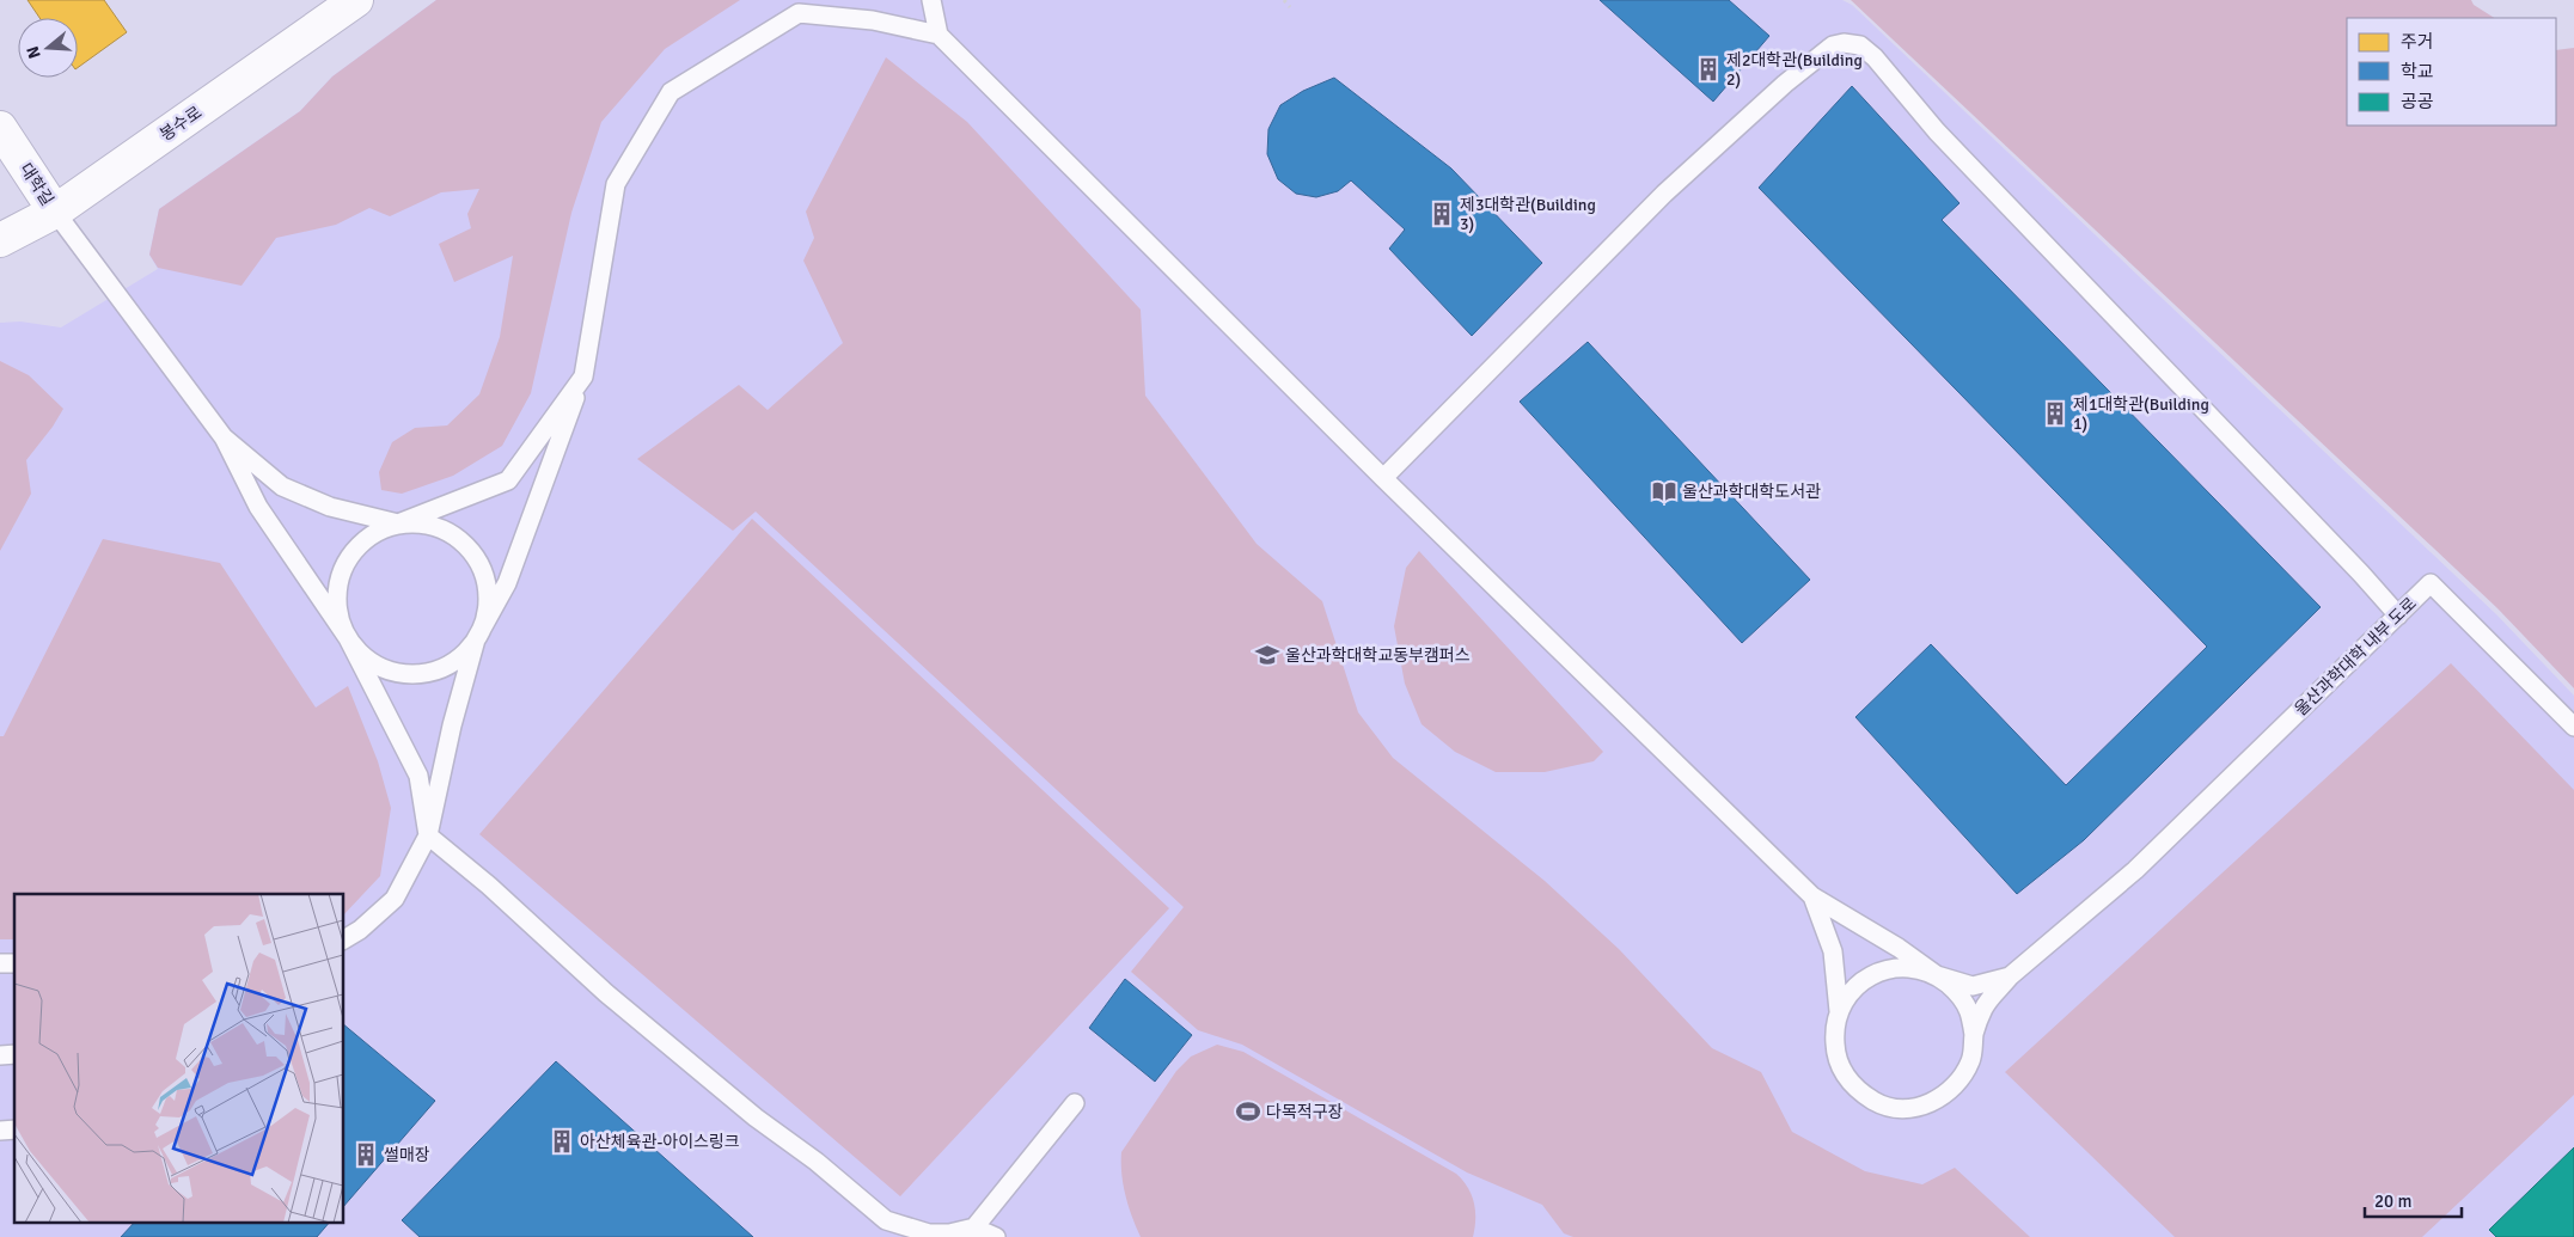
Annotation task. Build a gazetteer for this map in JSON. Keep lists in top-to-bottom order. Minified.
{"streets":{"main road":["봉수로","대학길"],"lane":["울산과학대학 내부 도로"]},"crossings":[["봉수로","대학길"]],"places":{"building":["제2대학관(Building 2)","제3대학관(Building 3)","제1대학관(Building 1)","아산체육관-아이스링크","썰매장"],"library":["울산과학대학도서관"],"school or university":["울산과학대학교동부캠퍼스"],"sports":["다목적구장"]},"legend":["주거","학교","공공"],"scale_bar":"20 m","north":"left"}
